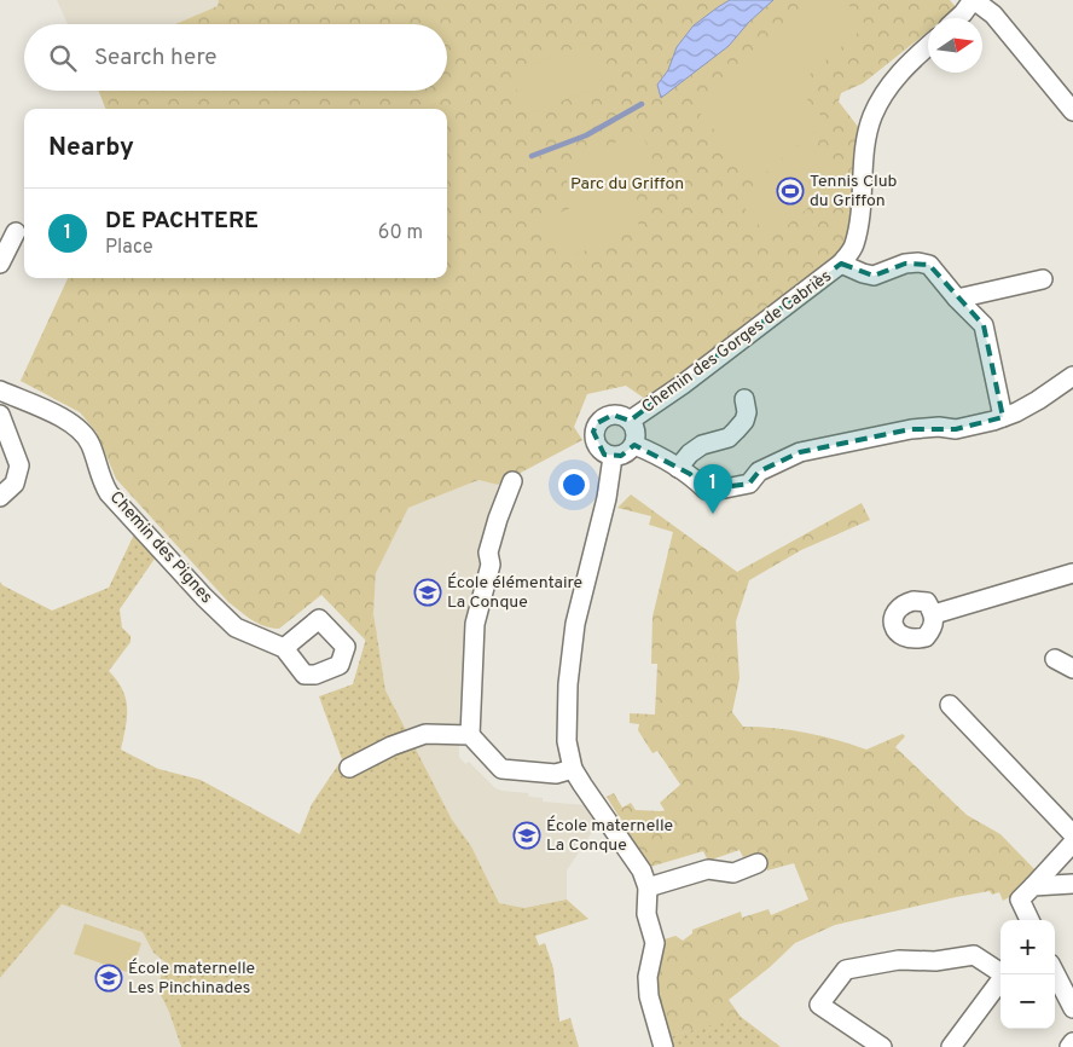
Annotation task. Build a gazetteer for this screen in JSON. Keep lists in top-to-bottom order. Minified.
{"streets":{"street":["Chemin des Gorges de Cabriès","Chemin des Pignes"]},"parks":["Parc du Griffon"],"places":{"sports":["Tennis Club du Griffon"],"school or university":["École élémentaire La Conque","École maternelle La Conque","École maternelle Les Pinchinades"]},"north":"right","page":{"search":"Search here","heading":"Nearby","list":[{"mark":"1","name":"DE PACHTERE","note":"Place","value":"60 m"}],"pins":"1","map_buttons":["+","−"]}}
